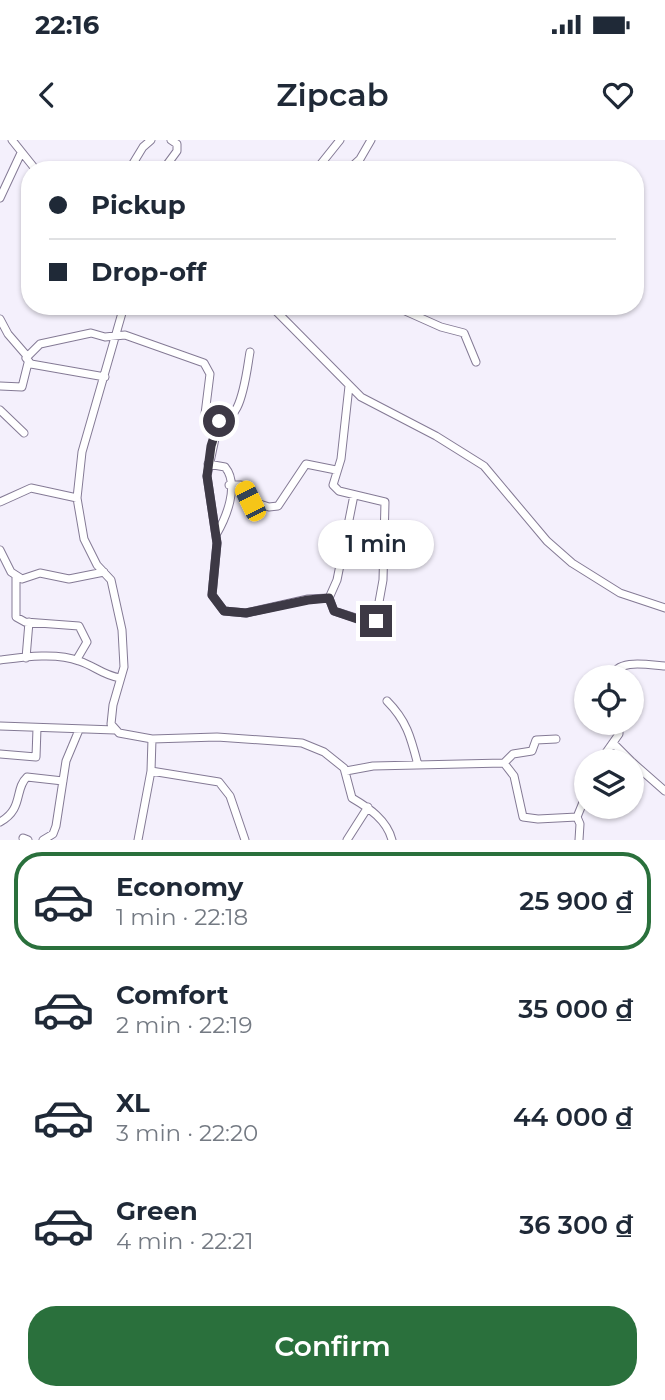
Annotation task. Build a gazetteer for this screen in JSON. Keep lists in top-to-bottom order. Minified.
{"page":{"status":"22:16","header":"Zipcab","banner":["Pickup","Drop-off"],"bubble":"1 min","list":[{"name":"Economy","note":"1 min · 22:18","value":"25 900 ₫"},{"name":"Comfort","note":"2 min · 22:19","value":"35 000 ₫"},{"name":"XL","note":"3 min · 22:20","value":"44 000 ₫"},{"name":"Green","note":"4 min · 22:21","value":"36 300 ₫"}],"buttons":"Confirm"}}
